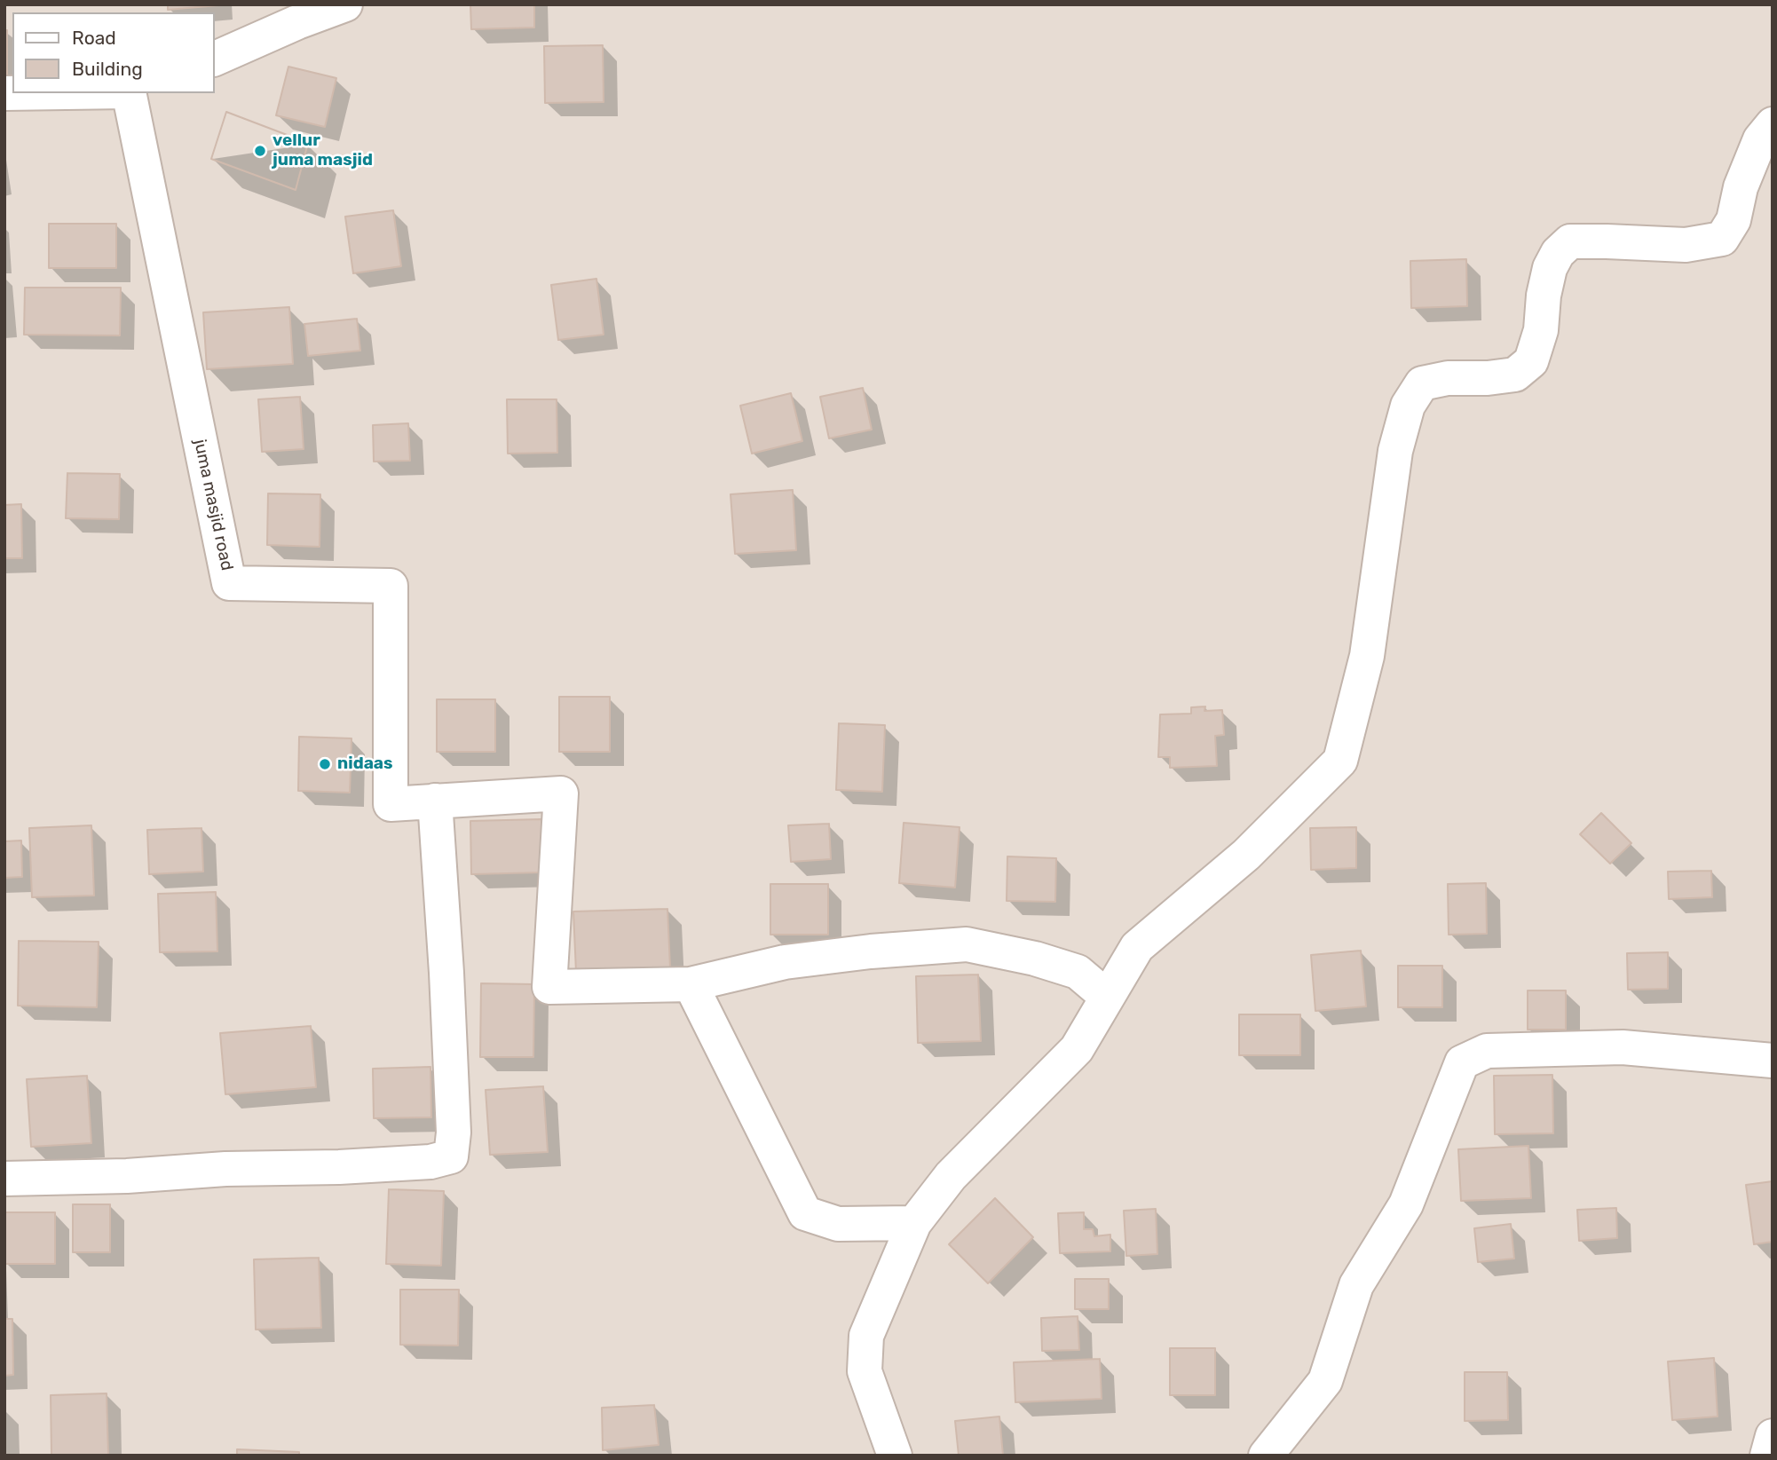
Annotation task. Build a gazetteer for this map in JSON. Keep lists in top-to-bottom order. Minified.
{"streets":{"street":["juma masjid road"]},"places":["vellur juma masjid","nidaas"],"legend":["Road","Building"]}
